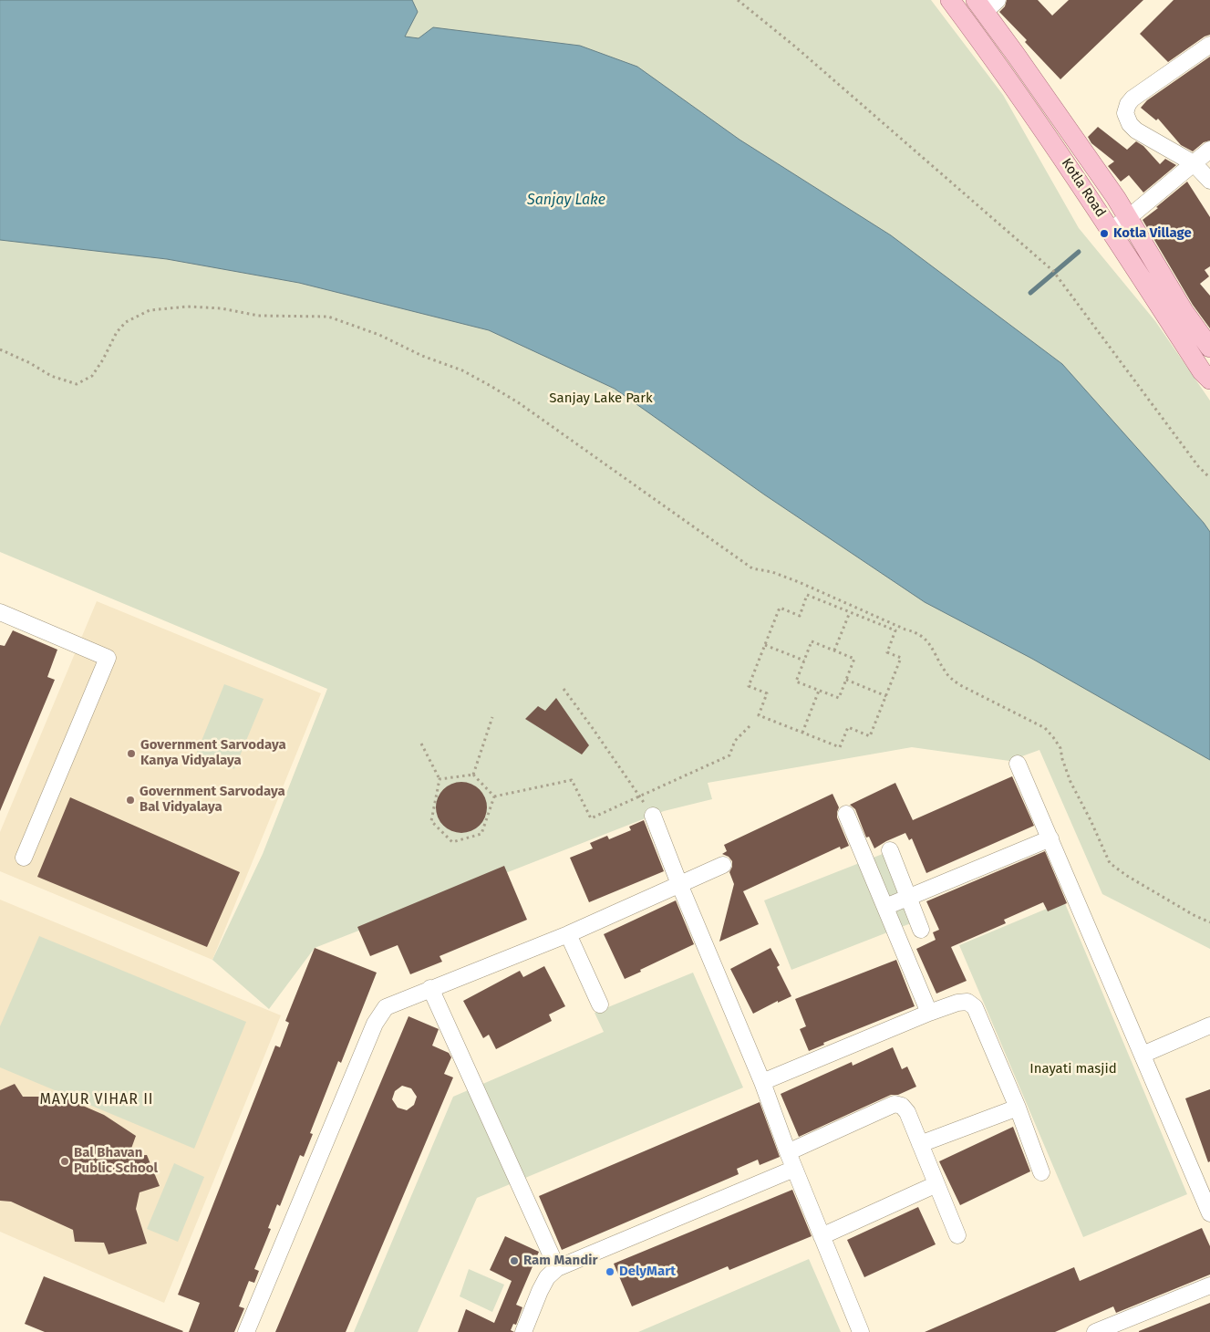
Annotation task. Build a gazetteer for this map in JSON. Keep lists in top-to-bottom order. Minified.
{"streets":{"main road":["Kotla Road"]},"districts":["MAYUR VIHAR II"],"water":["Sanjay Lake"],"parks":["Sanjay Lake Park","Inayati masjid"],"places":["Kotla Village","Government Sarvodaya Kanya Vidyalaya","Government Sarvodaya Bal Vidyalaya","Bal Bhavan Public School","Ram Mandir","DelyMart"]}
